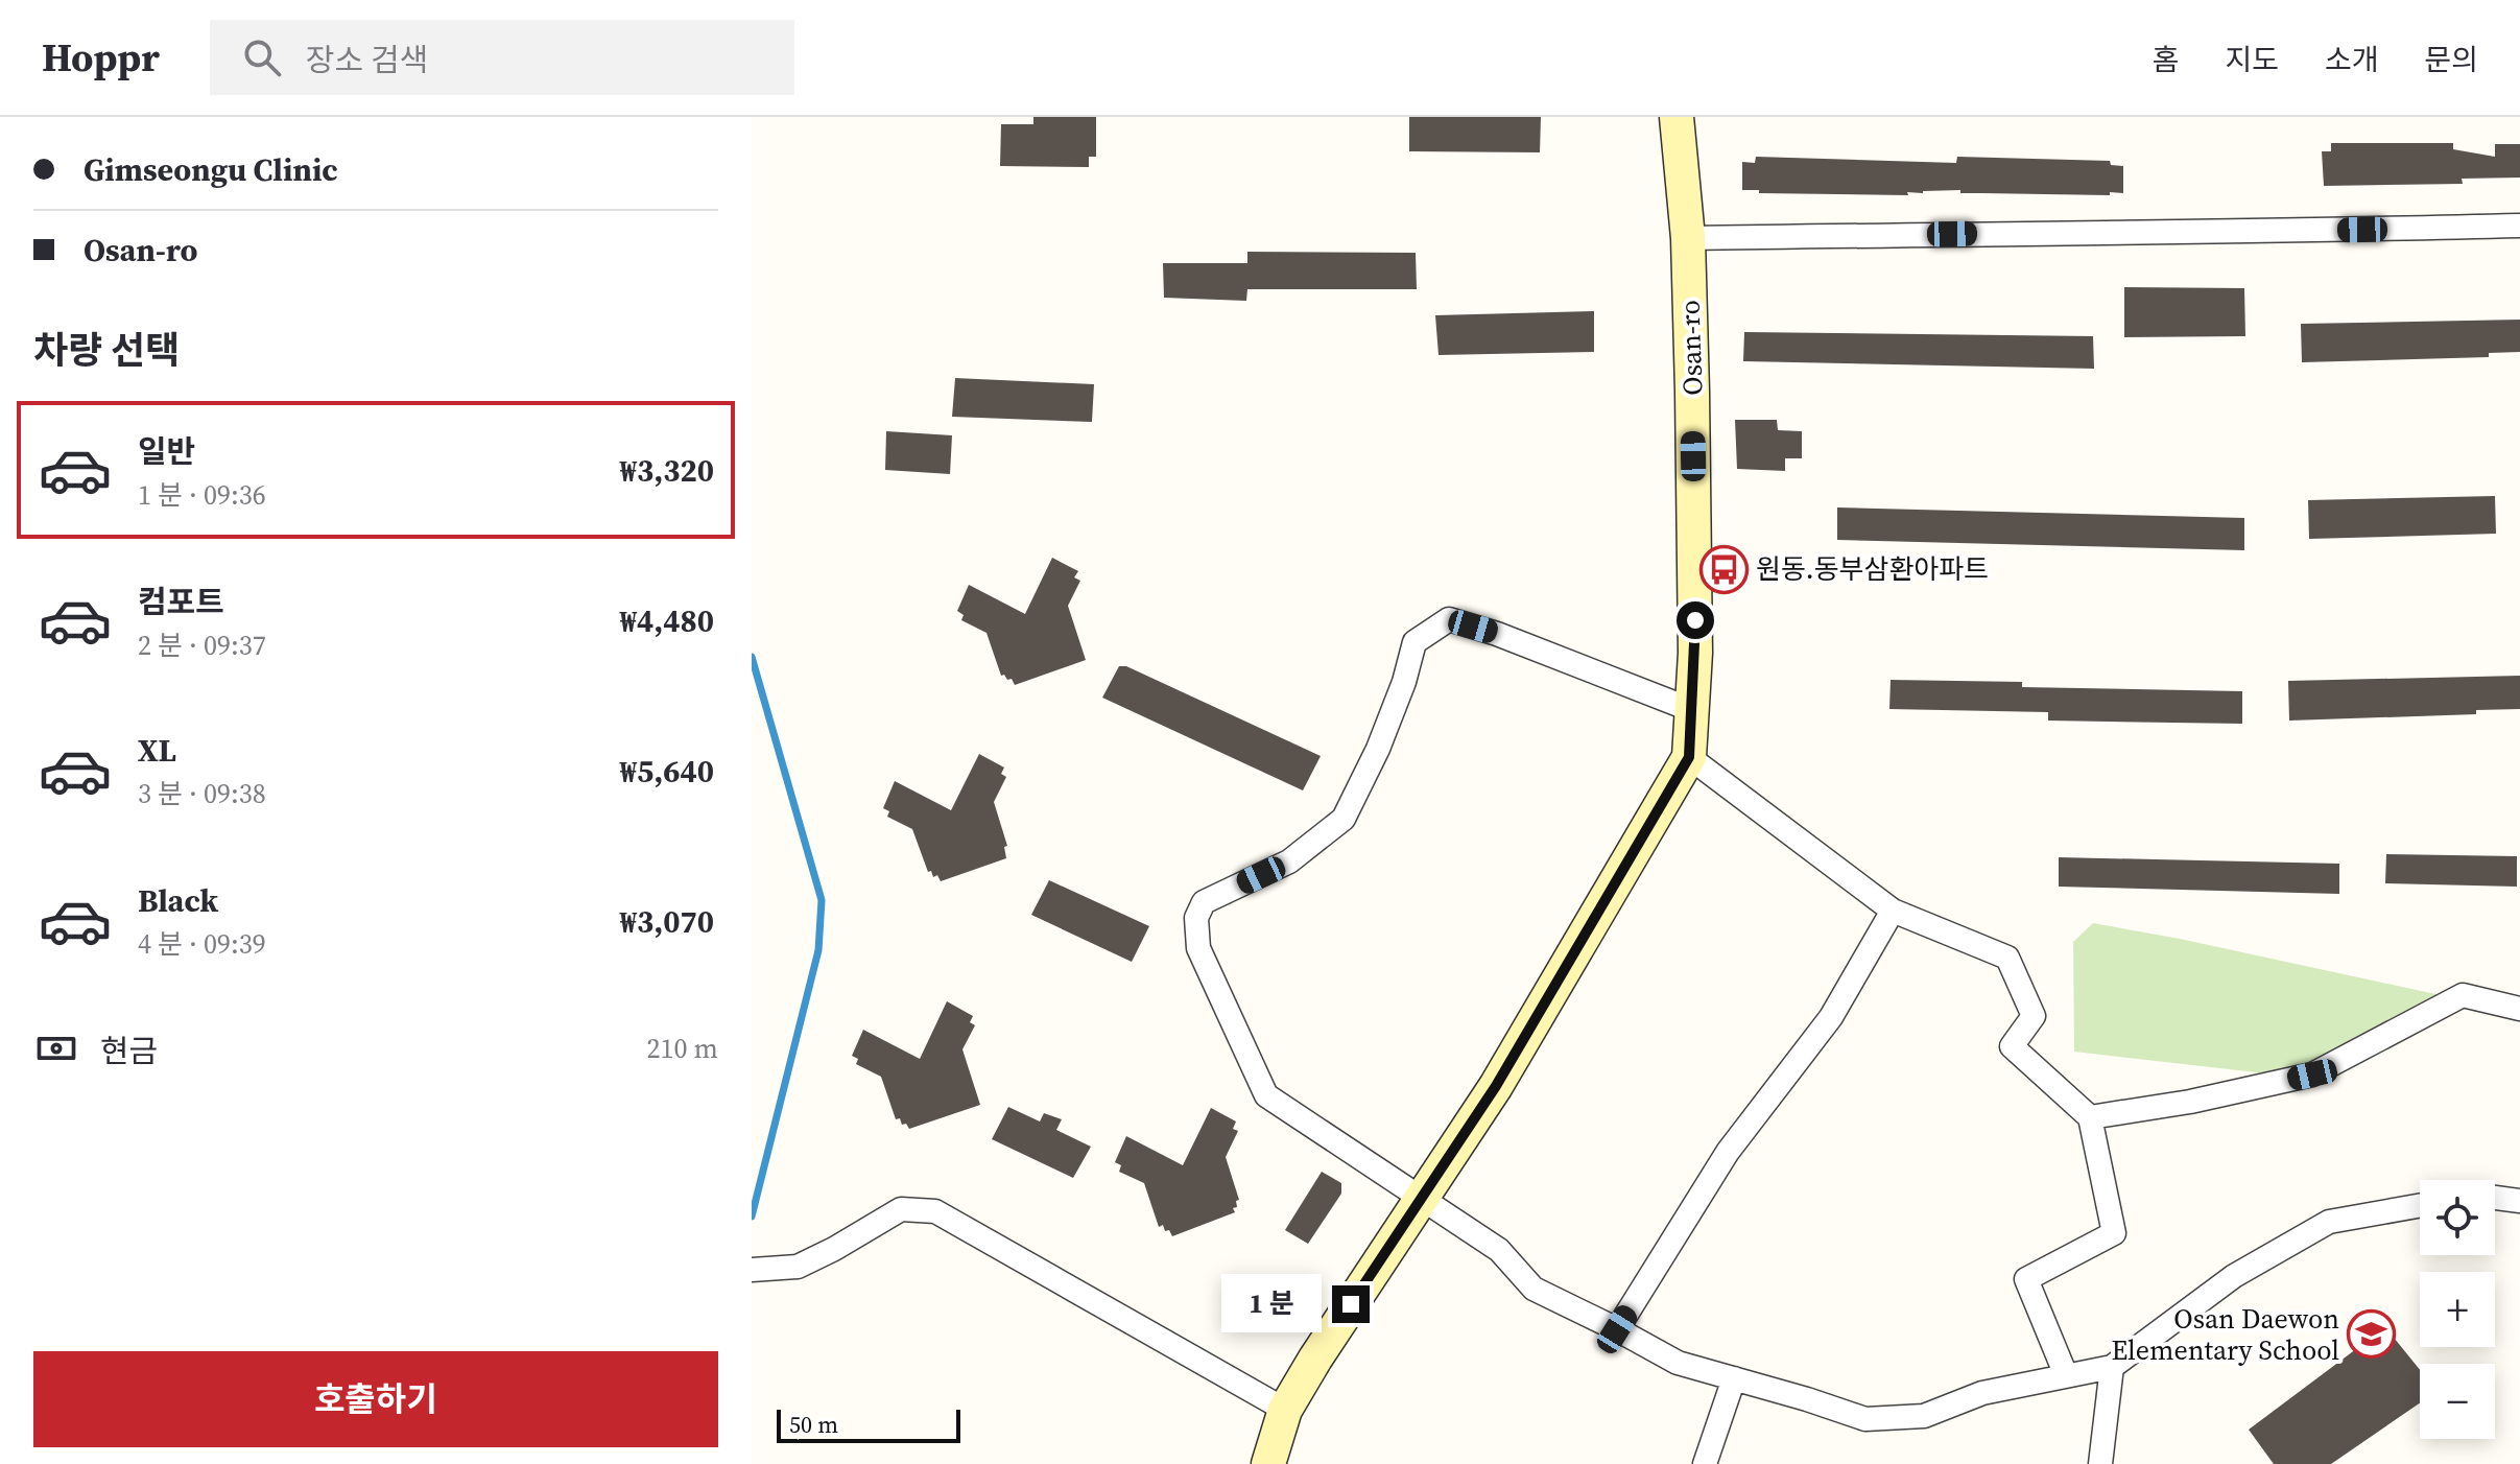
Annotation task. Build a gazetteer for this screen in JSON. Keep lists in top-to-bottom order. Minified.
{"streets":{"street":["Osan-ro"]},"places":{"bus stop":["원동.동부삼환아파트"],"school or university":["Osan Daewon Elementary School"]},"scale_bar":"50 m","page":{"header":"Hoppr","search":"장소 검색","nav":["홈","지도","소개","문의"],"banner":["Gimseongu Clinic","Osan-ro"],"heading":"차량 선택","list":[{"name":"일반","note":"1 분 · 09:36","value":"₩3,320"},{"name":"컴포트","note":"2 분 · 09:37","value":"₩4,480"},{"name":"XL","note":"3 분 · 09:38","value":"₩5,640"},{"name":"Black","note":"4 분 · 09:39","value":"₩3,070"}],"pay":["현금","210 m"],"map_buttons":["+","−"],"bubble":"1 분","buttons":"호출하기","scale":"50 m"}}
